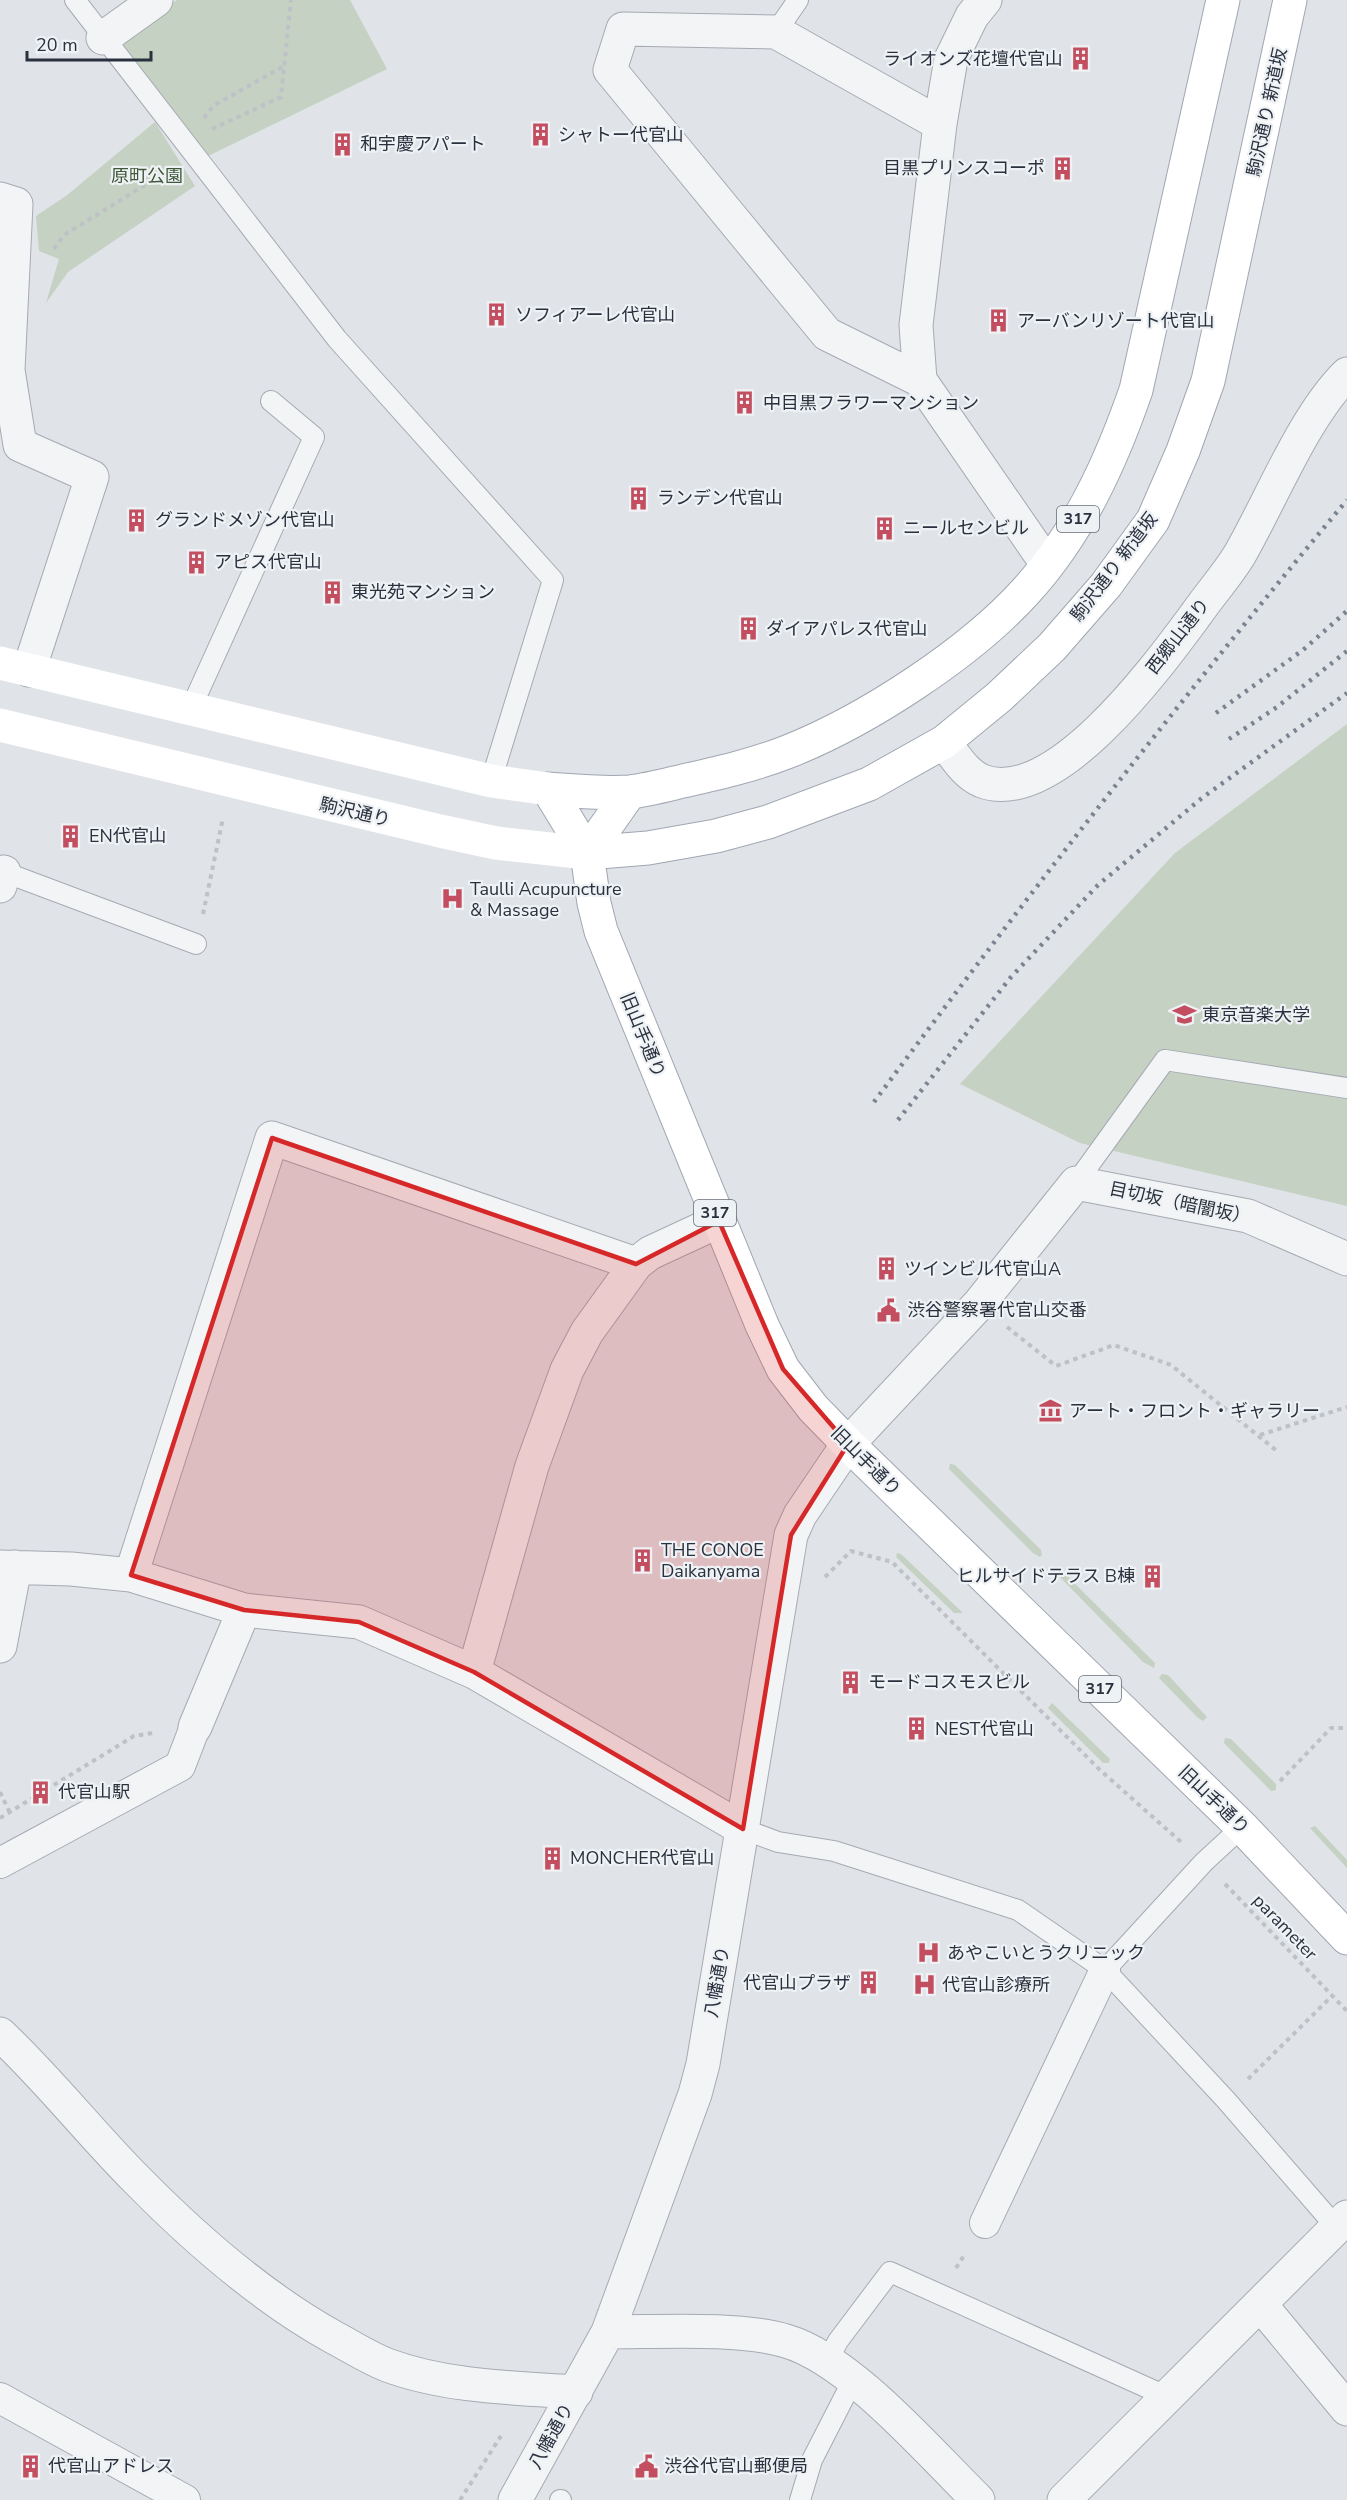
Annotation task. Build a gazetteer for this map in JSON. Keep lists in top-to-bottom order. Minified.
{"streets":{"main road":["駒沢通り 新道坂","317","駒沢通り","旧山手通り"],"street":["西郷山通り","目切坂（暗闇坂）","八幡通り"],"path":["parameter"]},"crossings":[["駒沢通り 新道坂","西郷山通り"],["駒沢通り 新道坂","駒沢通り"],["317","旧山手通り"],["駒沢通り","旧山手通り"],["旧山手通り","八幡通り"],["目切坂（暗闇坂）","八幡通り"]],"parks":["原町公園"],"places":{"building":["ライオンズ花壇代官山","シャトー代官山","和宇慶アパート","目黒プリンスコーポ","ソフィアーレ代官山","アーバンリゾート代官山","中目黒フラワーマンション","ランデン代官山","グランドメゾン代官山","ニールセンビル","アピス代官山","東光苑マンション","ダイアパレス代官山","EN代官山","ツインビル代官山A","THE CONOE Daikanyama","ヒルサイドテラス B棟","モードコスモスビル","NEST代官山","代官山駅","MONCHER代官山","代官山プラザ","代官山アドレス"],"hospital":["Taulli Acupuncture & Massage","あやこいとうクリニック","代官山診療所"],"school or university":["東京音楽大学"],"public building":["渋谷警察署代官山交番","渋谷代官山郵便局"],"museum":["アート・フロント・ギャラリー"]},"scale_bar":"20 m"}
